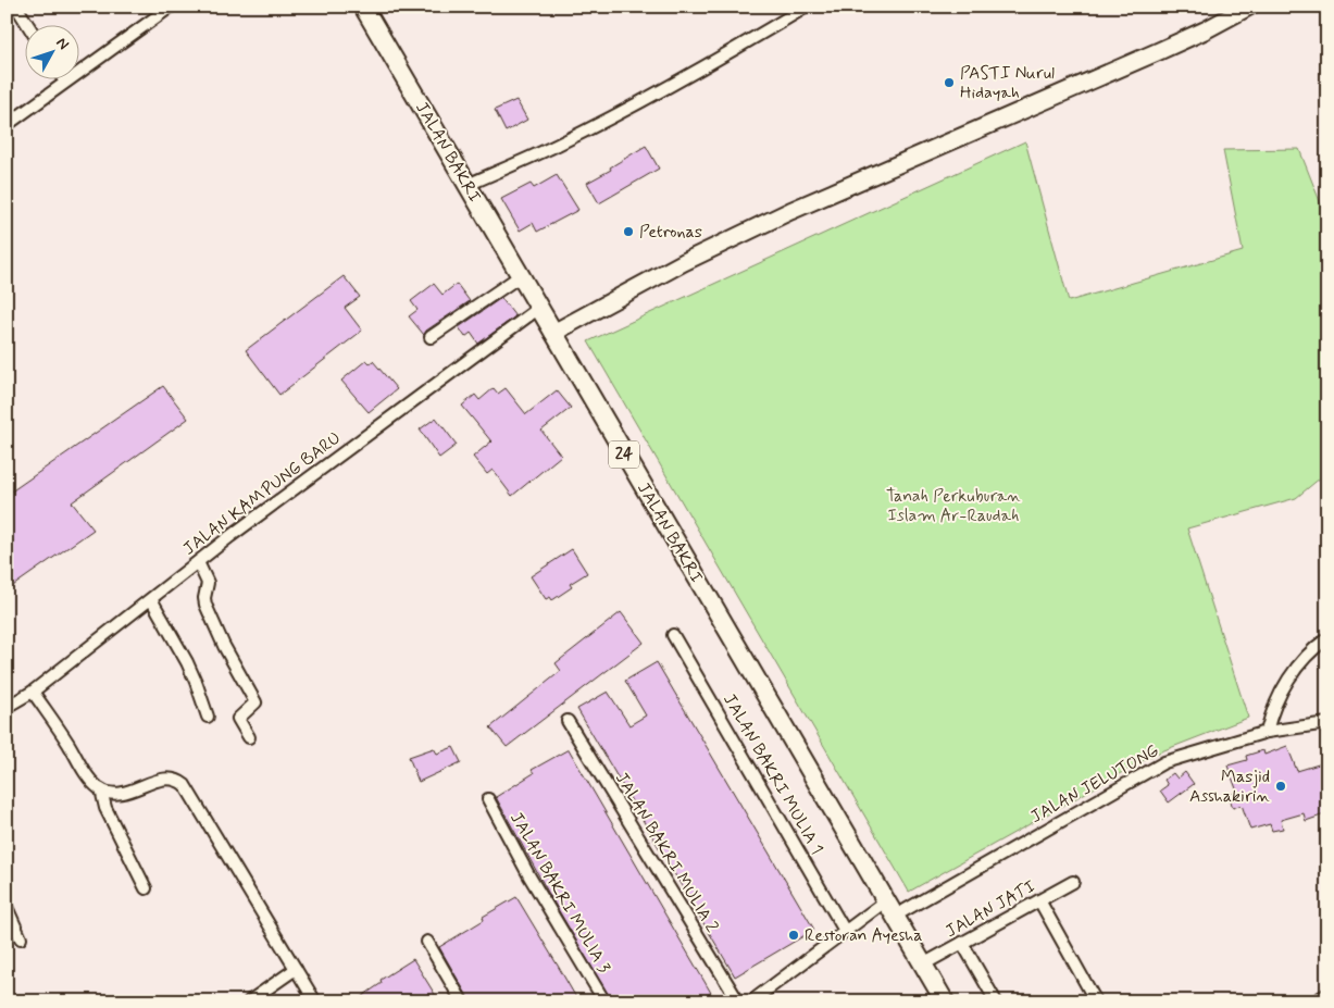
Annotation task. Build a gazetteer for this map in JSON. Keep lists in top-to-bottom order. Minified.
{"streets":{"main road":["JALAN BAKRI","24"],"street":["JALAN KAMPUNG BARU","JALAN BAKRI MULIA 1","JALAN JELUTONG","JALAN BAKRI MULIA 2","JALAN BAKRI MULIA 3","JALAN JATI"]},"crossings":[["JALAN BAKRI","JALAN KAMPUNG BARU"],["JALAN BAKRI","JALAN JELUTONG"],["JALAN BAKRI","JALAN JATI"],["JALAN BAKRI MULIA 1","JALAN JELUTONG"]],"parks":["Tanah Perkuburan Islam Ar-Raudah"],"places":["PASTI Nurul Hidayah","Petronas","Masjid Asshakirin","Restoran Ayesha"],"north":"top right"}
